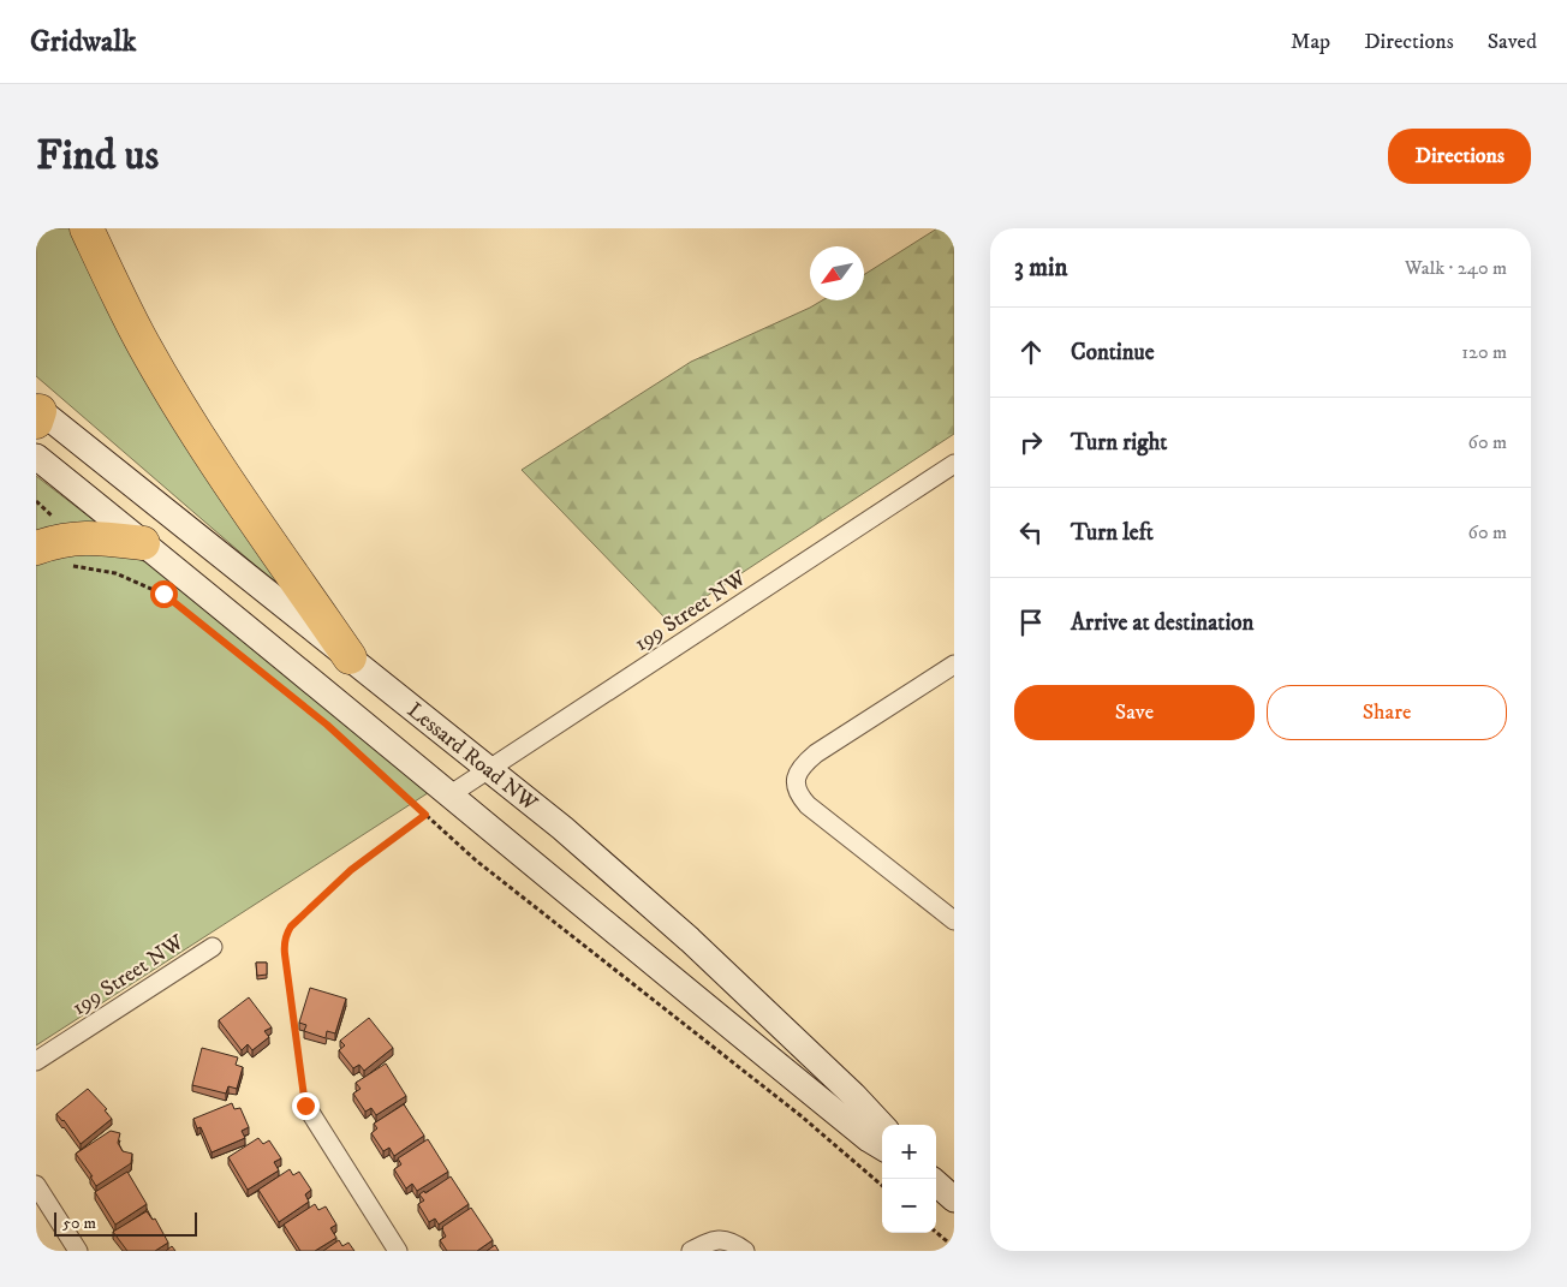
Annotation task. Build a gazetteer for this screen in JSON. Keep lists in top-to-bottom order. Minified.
{"streets":{"main road":["Lessard Road NW"],"street":["199 Street NW"]},"crossings":[["199 Street NW","Lessard Road NW"]],"scale_bar":"50 m","north":"bottom left","page":{"header":"Gridwalk","nav":["Map","Directions","Saved"],"buttons":["Directions",["Save","Share"]],"title":"Find us","heading":["3 min","Walk · 240 m"],"list":[["Continue","120 m"],["Turn right","60 m"],["Turn left","60 m"],"Arrive at destination"],"map_buttons":["+","−"],"scale":"50 m"}}
